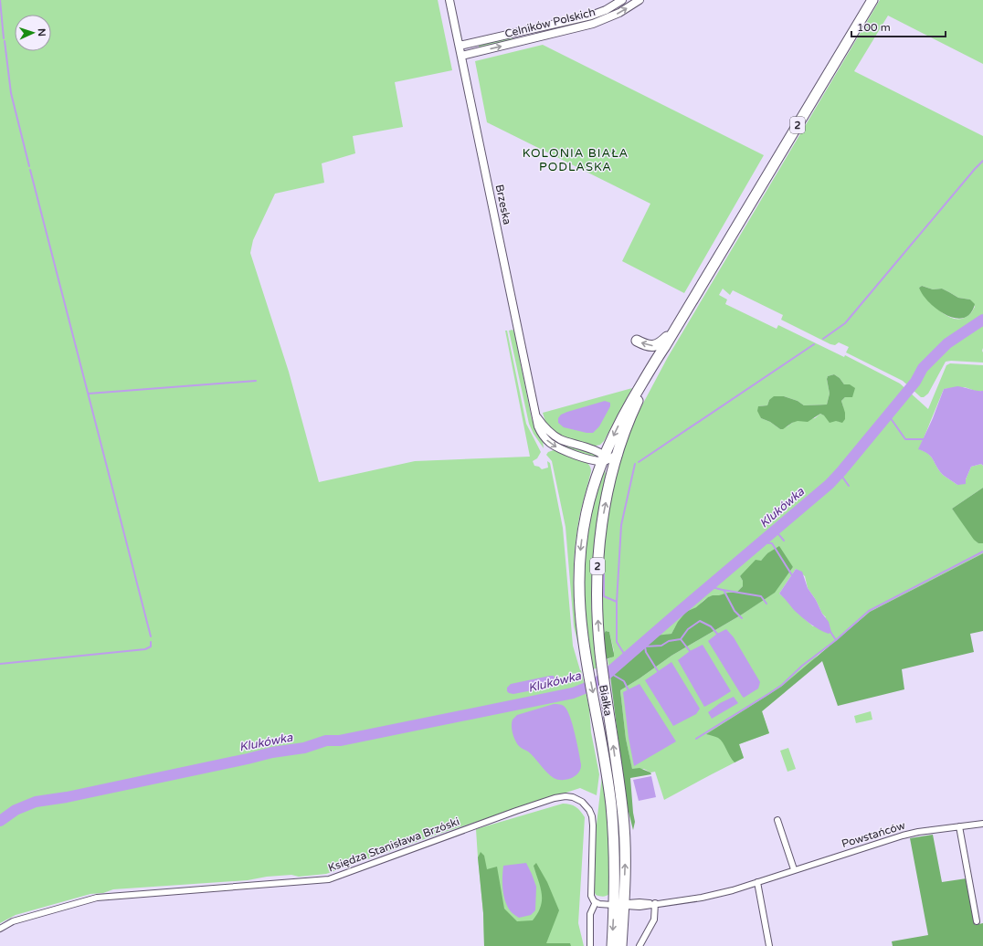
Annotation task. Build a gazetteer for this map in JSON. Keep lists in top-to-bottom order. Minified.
{"streets":{"highway":["2","Białka"],"street":["Celników Polskich","Brzeska","Powstańców","Księdza Stanisława Brzóski"]},"crossings":[["Celników Polskich","Brzeska"],["2","Brzeska"],["2","Białka"],["Brzeska","Białka"],["Białka","Powstańców"]],"districts":["KOLONIA BIAŁA PODLASKA"],"water":["Klukówka"],"scale_bar":"100 m","north":"right"}
